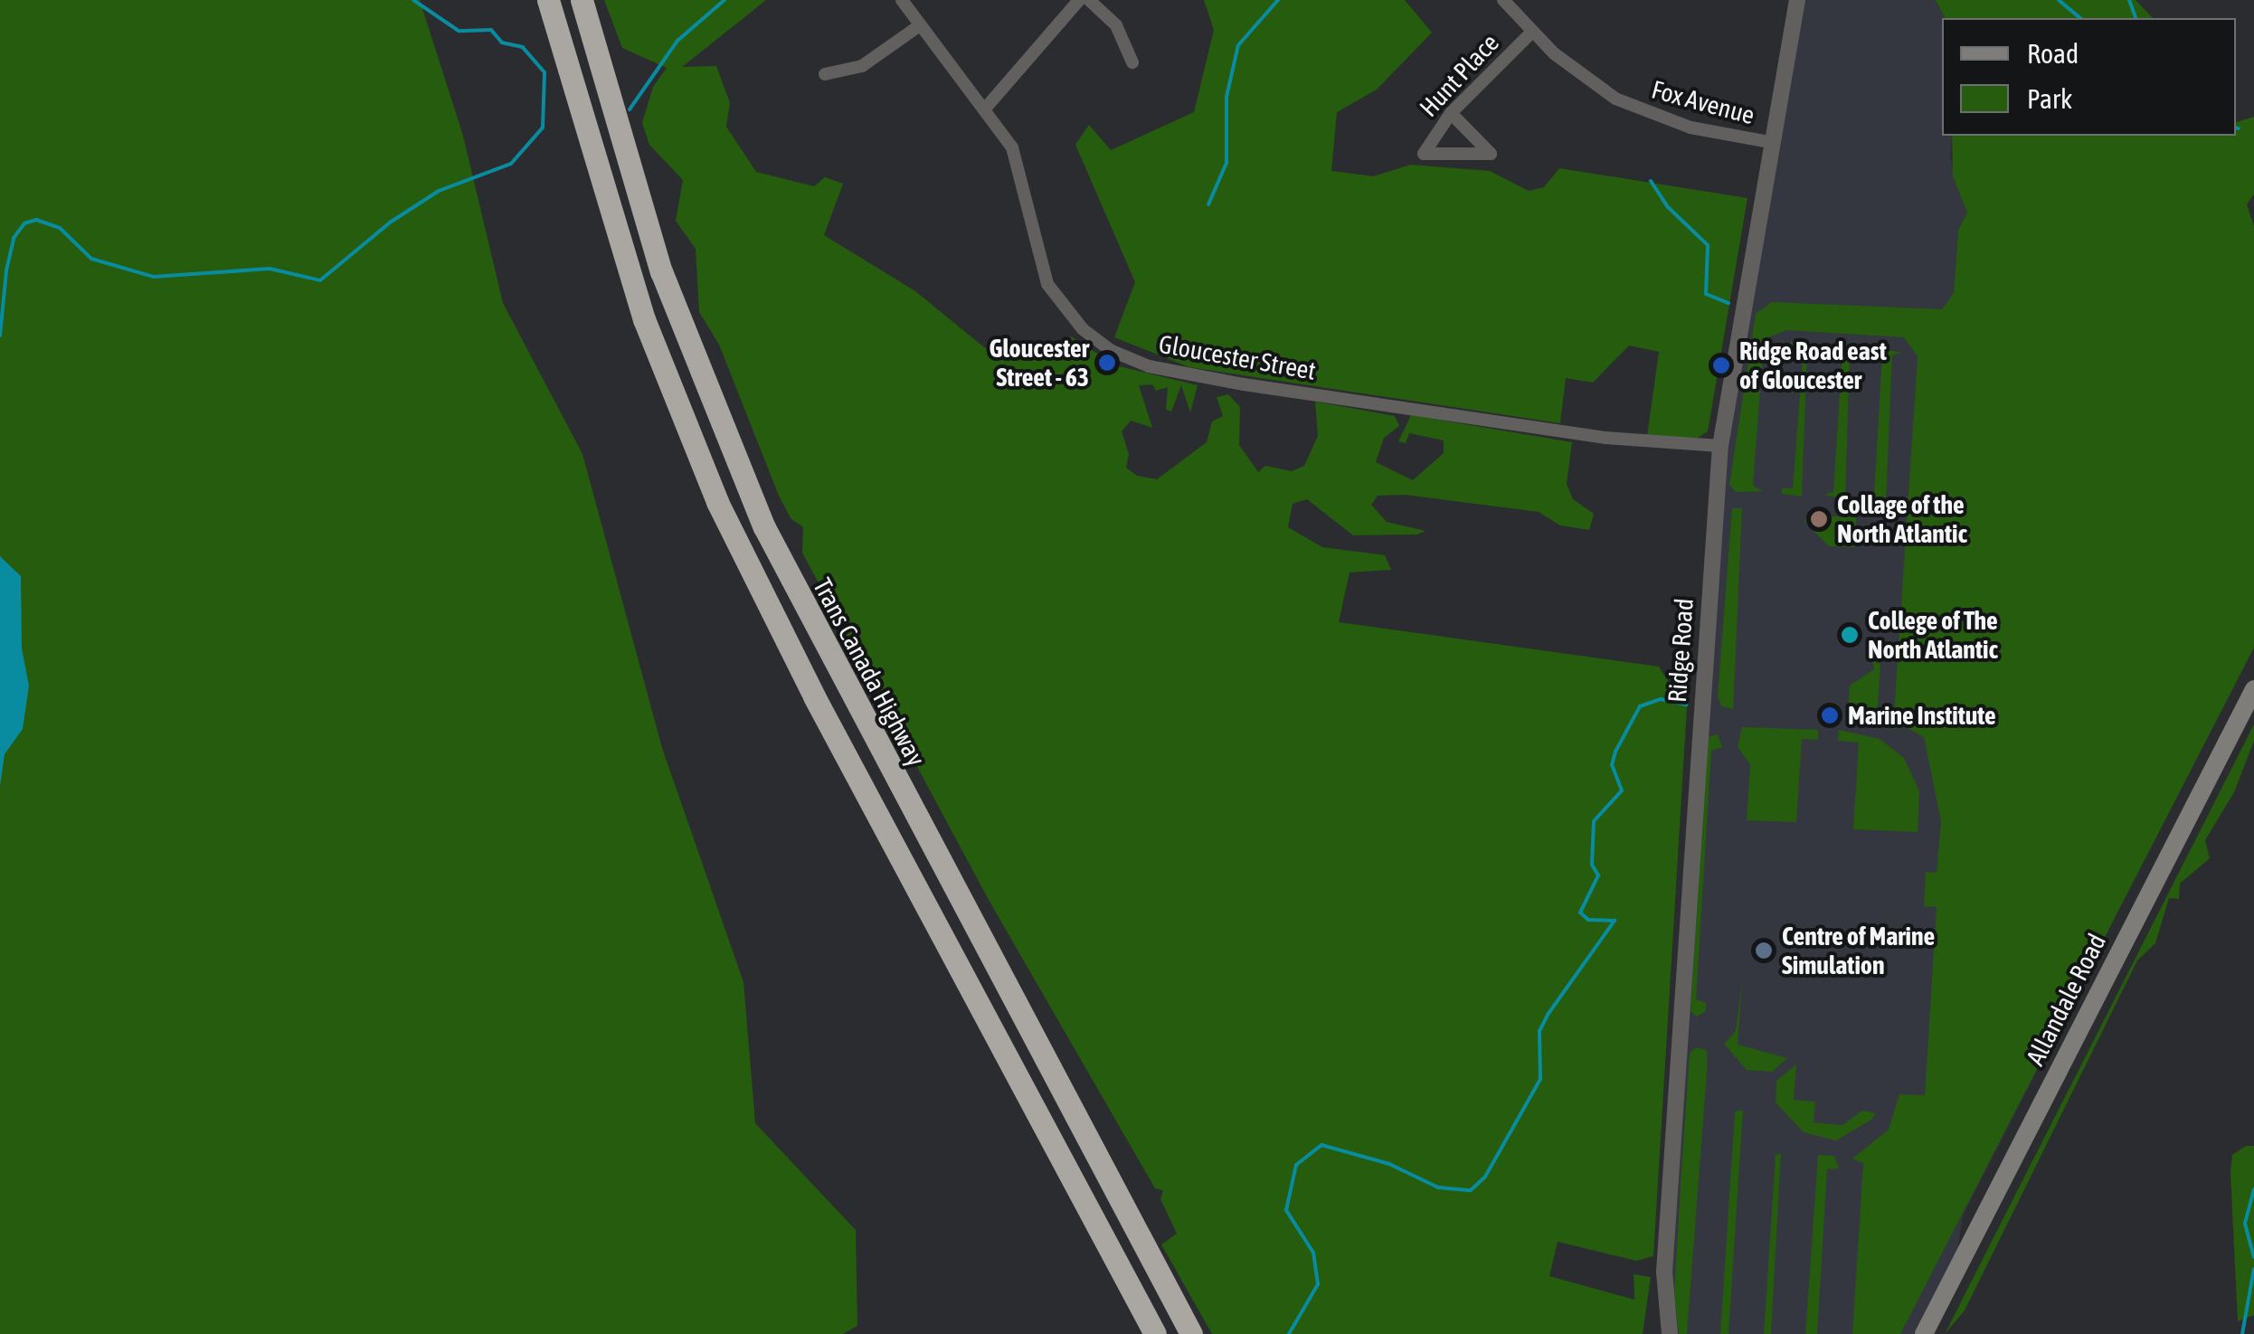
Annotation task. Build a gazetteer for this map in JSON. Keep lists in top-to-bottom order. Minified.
{"streets":{"highway":["Trans Canada Highway"],"main road":["Allandale Road"],"street":["Hunt Place","Fox Avenue","Gloucester Street","Ridge Road"]},"crossings":[["Hunt Place","Fox Avenue"],["Fox Avenue","Ridge Road"],["Gloucester Street","Ridge Road"]],"places":["Gloucester Street - 63","Ridge Road east of Gloucester","Collage of the North Atlantic","College of The North Atlantic","Marine Institute","Centre of Marine Simulation"],"legend":["Road","Park"]}
